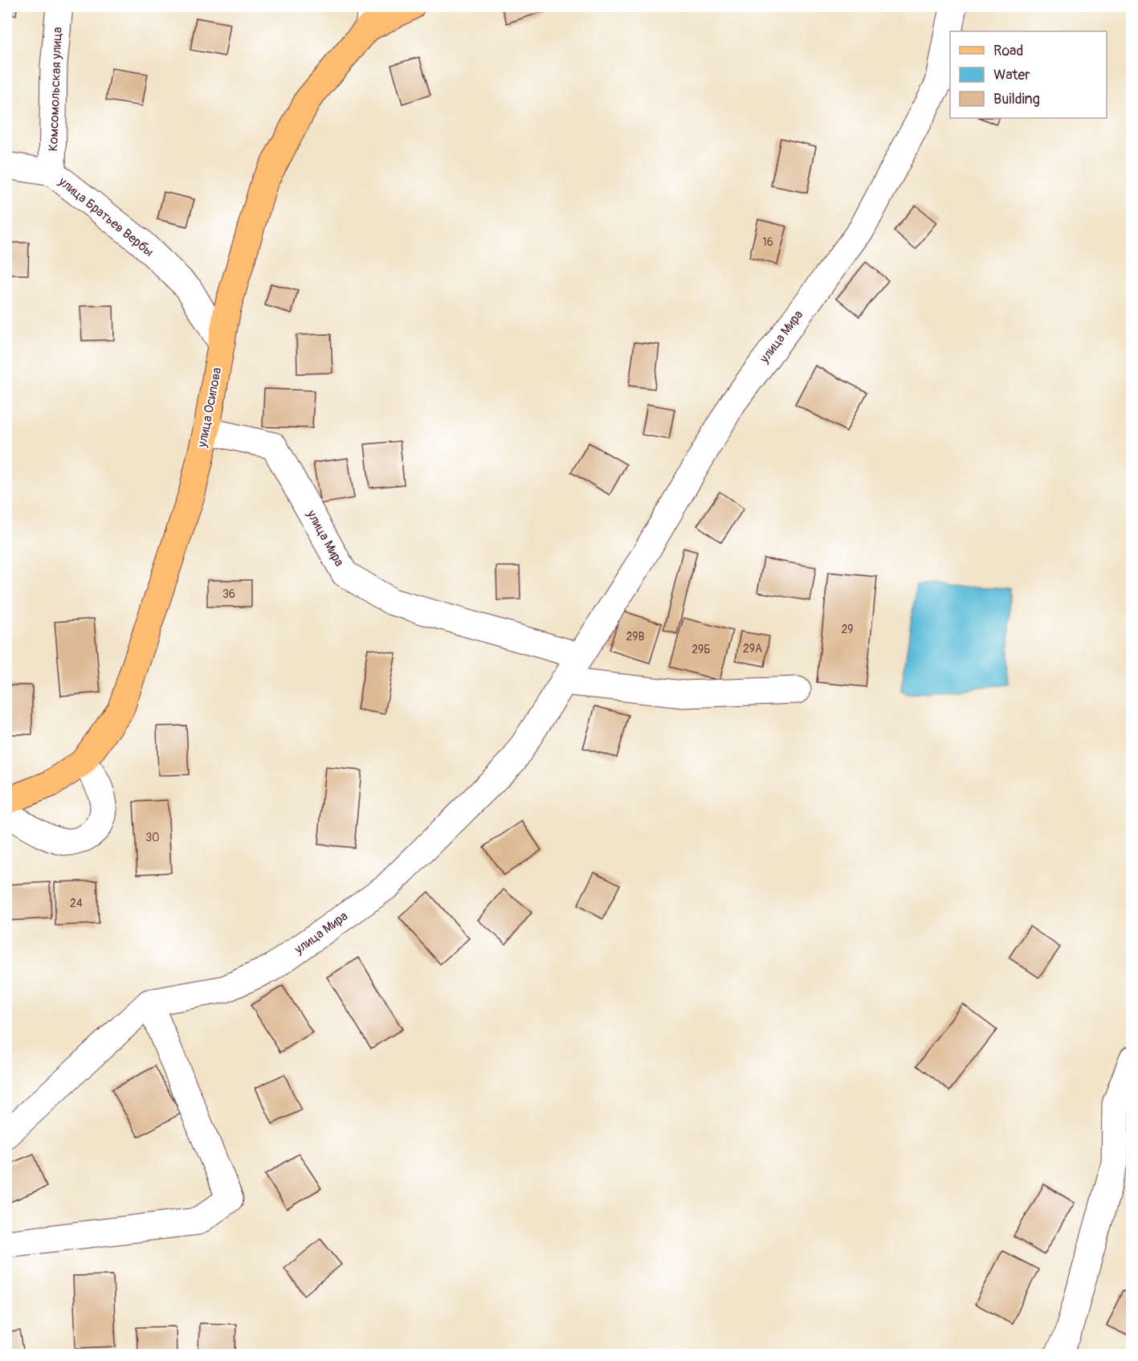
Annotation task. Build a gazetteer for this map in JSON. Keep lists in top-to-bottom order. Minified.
{"streets":{"main road":["улица Осипова"],"street":["Комсомольская улица","улица Братьев Вербы","улица Мира"]},"crossings":[["Комсомольская улица","улица Братьев Вербы"],["улица Братьев Вербы","улица Осипова"],["улица Мира","улица Осипова"]],"house_numbers":["16","36","29","29В","29А","29Б","30","24"],"legend":["Road","Water","Building"]}
